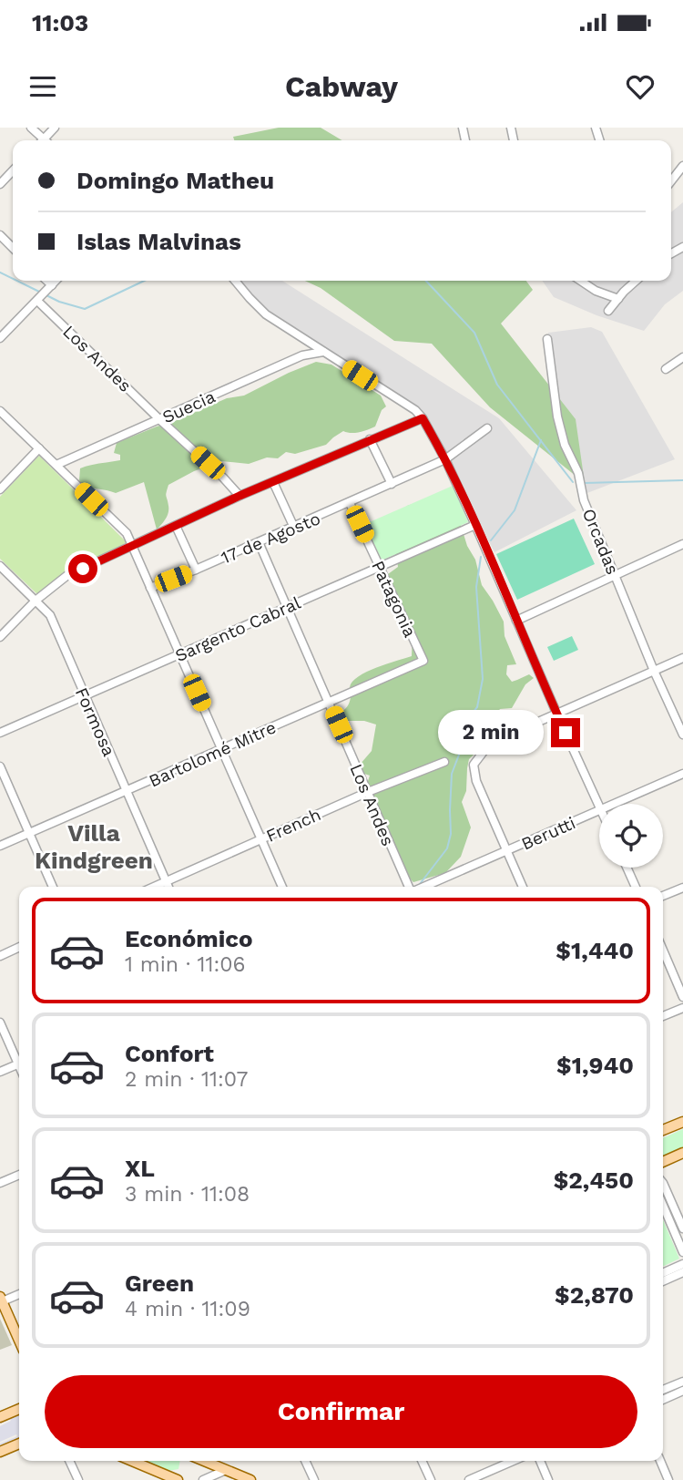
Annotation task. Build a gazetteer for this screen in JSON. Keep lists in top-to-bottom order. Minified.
{"streets":{"street":["Los Andes","Suecia","17 de Agosto","Orcadas","Patagonia","Sargento Cabral","Formosa","Bartolomé Mitre","French","Berutti"]},"crossings":[["Los Andes","Suecia"],["Los Andes","17 de Agosto"],["Los Andes","Sargento Cabral"],["Los Andes","Bartolomé Mitre"],["Los Andes","French"],["17 de Agosto","Patagonia"],["Patagonia","Sargento Cabral"],["Patagonia","Bartolomé Mitre"],["Sargento Cabral","Formosa"],["Formosa","Bartolomé Mitre"],["Formosa","French"]],"districts":["Villa Kindgreen"],"page":{"status":"11:03","header":"Cabway","banner":["Domingo Matheu","Islas Malvinas"],"bubble":"2 min","list":[{"name":"Económico","note":"1 min · 11:06","value":"$1,440"},{"name":"Confort","note":"2 min · 11:07","value":"$1,940"},{"name":"XL","note":"3 min · 11:08","value":"$2,450"},{"name":"Green","note":"4 min · 11:09","value":"$2,870"}],"buttons":"Confirmar"}}
